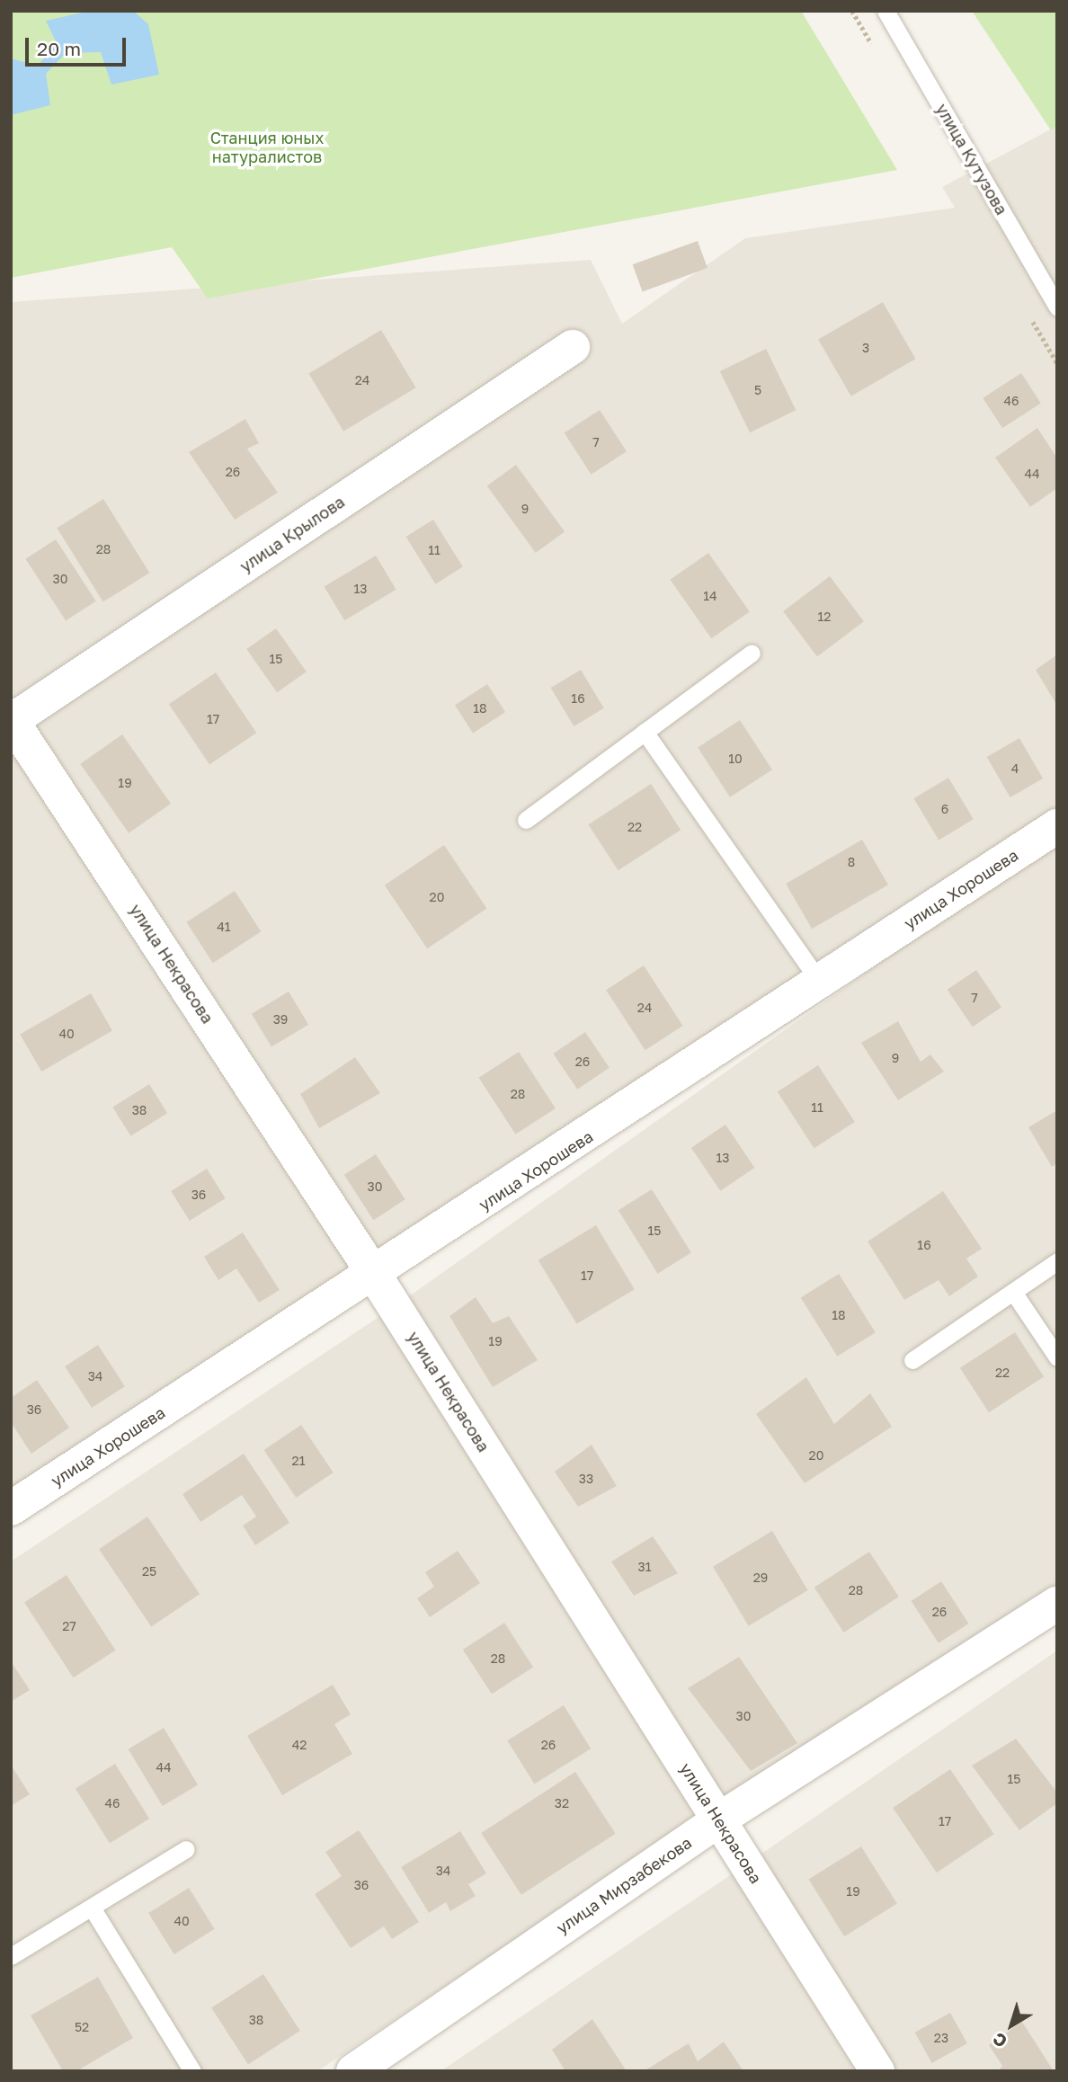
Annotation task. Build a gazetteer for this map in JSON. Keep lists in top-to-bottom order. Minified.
{"streets":{"street":["улица Крылова","улица Хорошева","улица Некрасова","улица Мирзабекова"],"lane":["улица Кутузова"]},"crossings":[["улица Крылова","улица Некрасова"],["улица Хорошева","улица Некрасова"],["улица Некрасова","улица Мирзабекова"]],"parks":["Станция юных натуралистов"],"house_numbers":["3","24","5","46","7","26","44","9","28","11","30","13","14","12","15","16","18","17","10","4","19","6","22","8","20","41","7","24","39","40","9","26","28","11","38","13","30","36","15","16","17","18","19","22","34","36","20","21","33","31","25","29","28","26","27","28","30","42","26","44","15","46","32","17","34","36","19","40","38","52","23"],"scale_bar":"20 m","north":"bottom left"}
